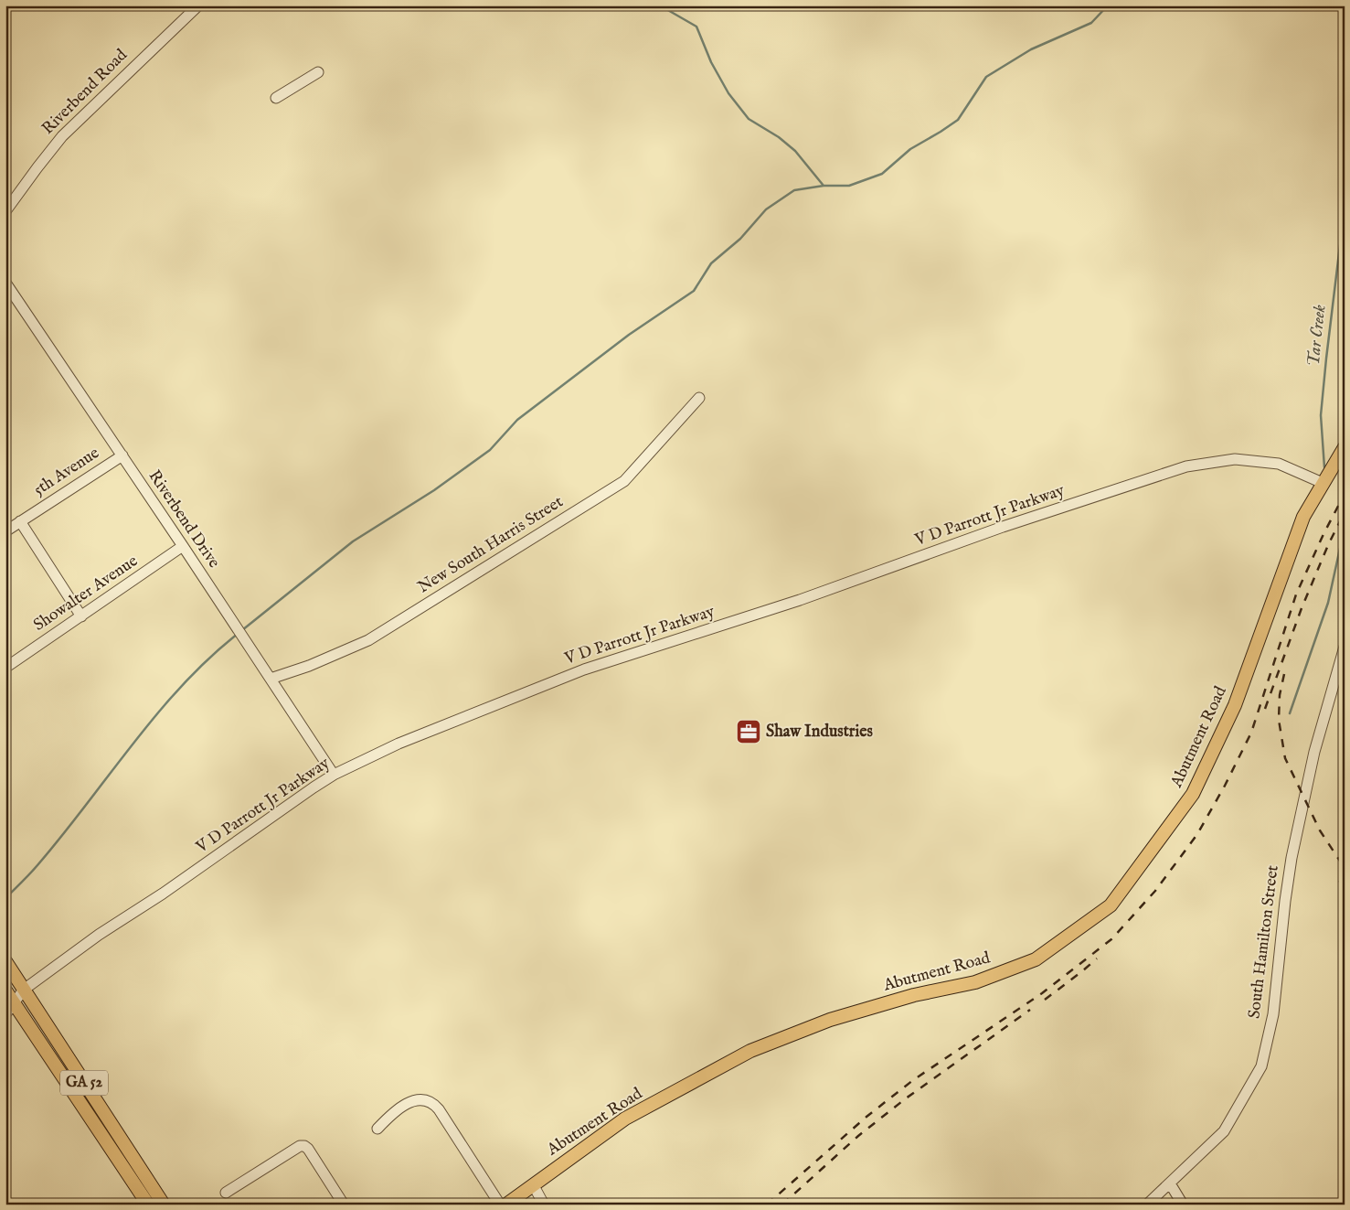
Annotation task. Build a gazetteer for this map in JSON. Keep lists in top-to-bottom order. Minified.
{"streets":{"main road":["Abutment Road","GA 52"],"street":["Riverbend Road","5th Avenue","V D Parrott Jr Parkway","Riverbend Drive","New South Harris Street","Showalter Avenue","South Hamilton Street"]},"crossings":[["5th Avenue","Riverbend Drive"],["V D Parrott Jr Parkway","Riverbend Drive"],["V D Parrott Jr Parkway","Abutment Road"],["V D Parrott Jr Parkway","GA 52"],["Riverbend Drive","New South Harris Street"],["Riverbend Drive","Showalter Avenue"]],"water":["Tar Creek"],"places":{"office":["Shaw Industries"]}}
